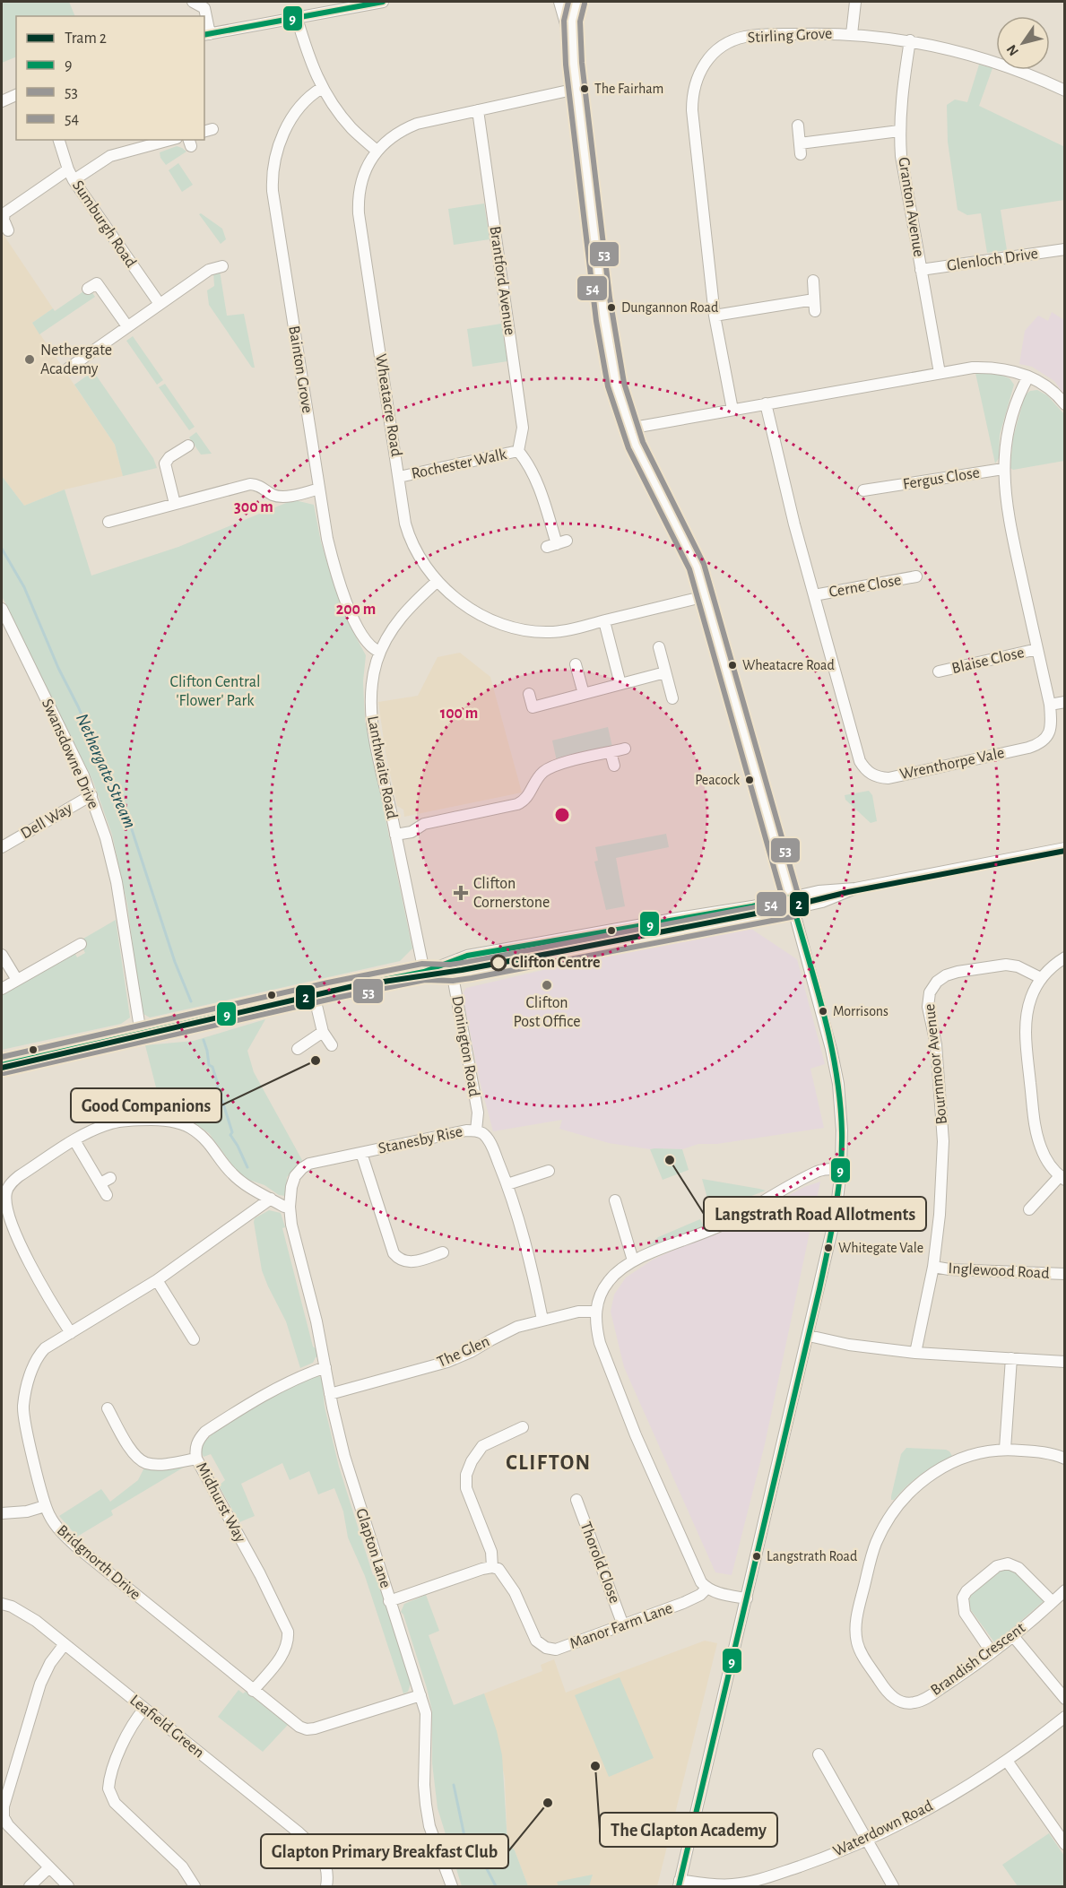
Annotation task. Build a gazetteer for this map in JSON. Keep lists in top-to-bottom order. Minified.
{"streets":{"street":["Stirling Grove","Granton Avenue","Sumburgh Road","Glenloch Drive","Brantford Avenue","Bainton Grove","Wheatacre Road","Rochester Walk","Fergus Close","Cerne Close","Blaise Close","Swansdowne Drive","Wrenthorpe Vale","Lanthwaite Road","Dell Way","Donington Road","Bournmoor Avenue","Stanesby Rise","Inglewood Road","The Glen","Midhurst Way","Glapton Lane","Bridgnorth Drive","Thorold Close","Manor Farm Lane","Brandish Crescent","Leafield Green","Waterdown Road"]},"crossings":[["Stirling Grove","Granton Avenue"],["Granton Avenue","Glenloch Drive"],["Brantford Avenue","Wheatacre Road"],["Brantford Avenue","Rochester Walk"],["Bainton Grove","Lanthwaite Road"],["Wheatacre Road","Rochester Walk"],["Wheatacre Road","Lanthwaite Road"],["Fergus Close","Wrenthorpe Vale"],["Cerne Close","Wrenthorpe Vale"],["Blaise Close","Wrenthorpe Vale"],["Swansdowne Drive","Dell Way"],["Donington Road","Stanesby Rise"],["Bournmoor Avenue","Inglewood Road"],["Stanesby Rise","The Glen"],["Stanesby Rise","Glapton Lane"],["The Glen","Glapton Lane"],["Midhurst Way","Glapton Lane"],["Midhurst Way","Bridgnorth Drive"],["Glapton Lane","Bridgnorth Drive"],["Thorold Close","Manor Farm Lane"]],"districts":["CLIFTON"],"water":["Nethergate Stream"],"parks":["Clifton Central 'Flower' Park"],"places":{"other":["The Fairham","Dungannon Road","Nethergate Academy","Wheatacre Road","Peacock","Clifton Centre","Clifton Post Office","Morrisons","Good Companions","Langstrath Road Allotments","Whitegate Vale","Langstrath Road","The Glapton Academy","Glapton Primary Breakfast Club"],"health":["Clifton Cornerstone"]},"lines":["transit line 9","transit line 54","transit line 53","tram line 2"],"legend":["Tram 2","9","53","54"],"north":"bottom left","rings":["300 m","200 m","100 m"]}
